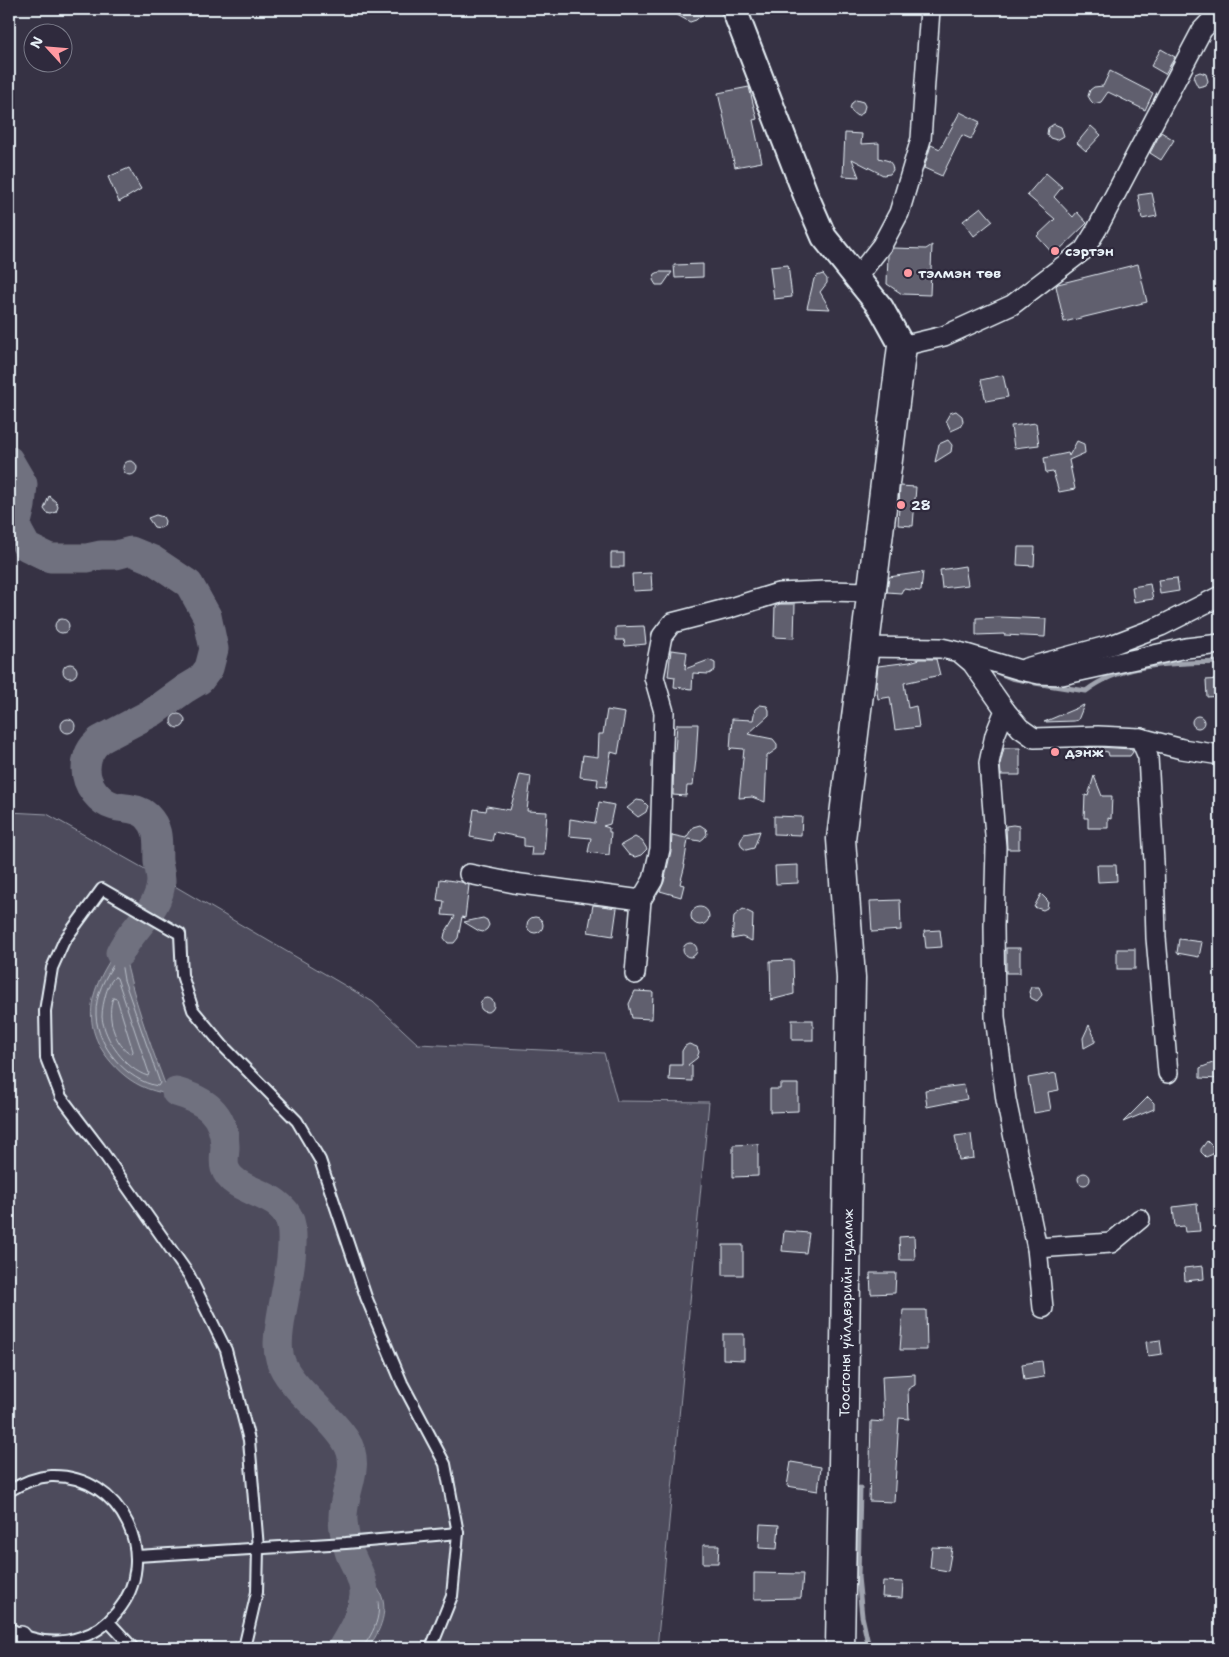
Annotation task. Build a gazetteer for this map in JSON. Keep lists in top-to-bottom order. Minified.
{"streets":{"main road":["Тоосгоны үйлдвэрийн гудамж"]},"places":["сэртэн","тэлмэн төв","28","дэнж"],"north":"top left"}
